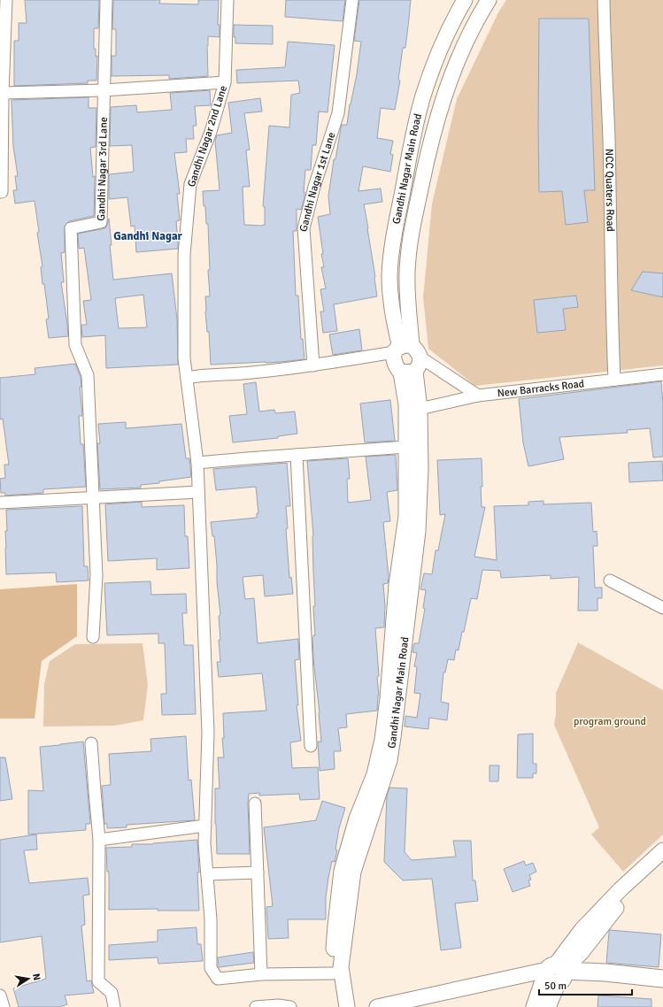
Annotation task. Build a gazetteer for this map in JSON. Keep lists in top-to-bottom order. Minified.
{"streets":{"street":["Gandhi Nagar 2nd Lane","Gandhi Nagar 3rd Lane","Gandhi Nagar Main Road","Gandhi Nagar 1st Lane","NCC Quaters Road","New Barracks Road"]},"crossings":[["Gandhi Nagar Main Road","New Barracks Road"],["NCC Quaters Road","New Barracks Road"]],"districts":["Gandhi Nagar"],"parks":["program ground"],"scale_bar":"50 m","north":"right"}
